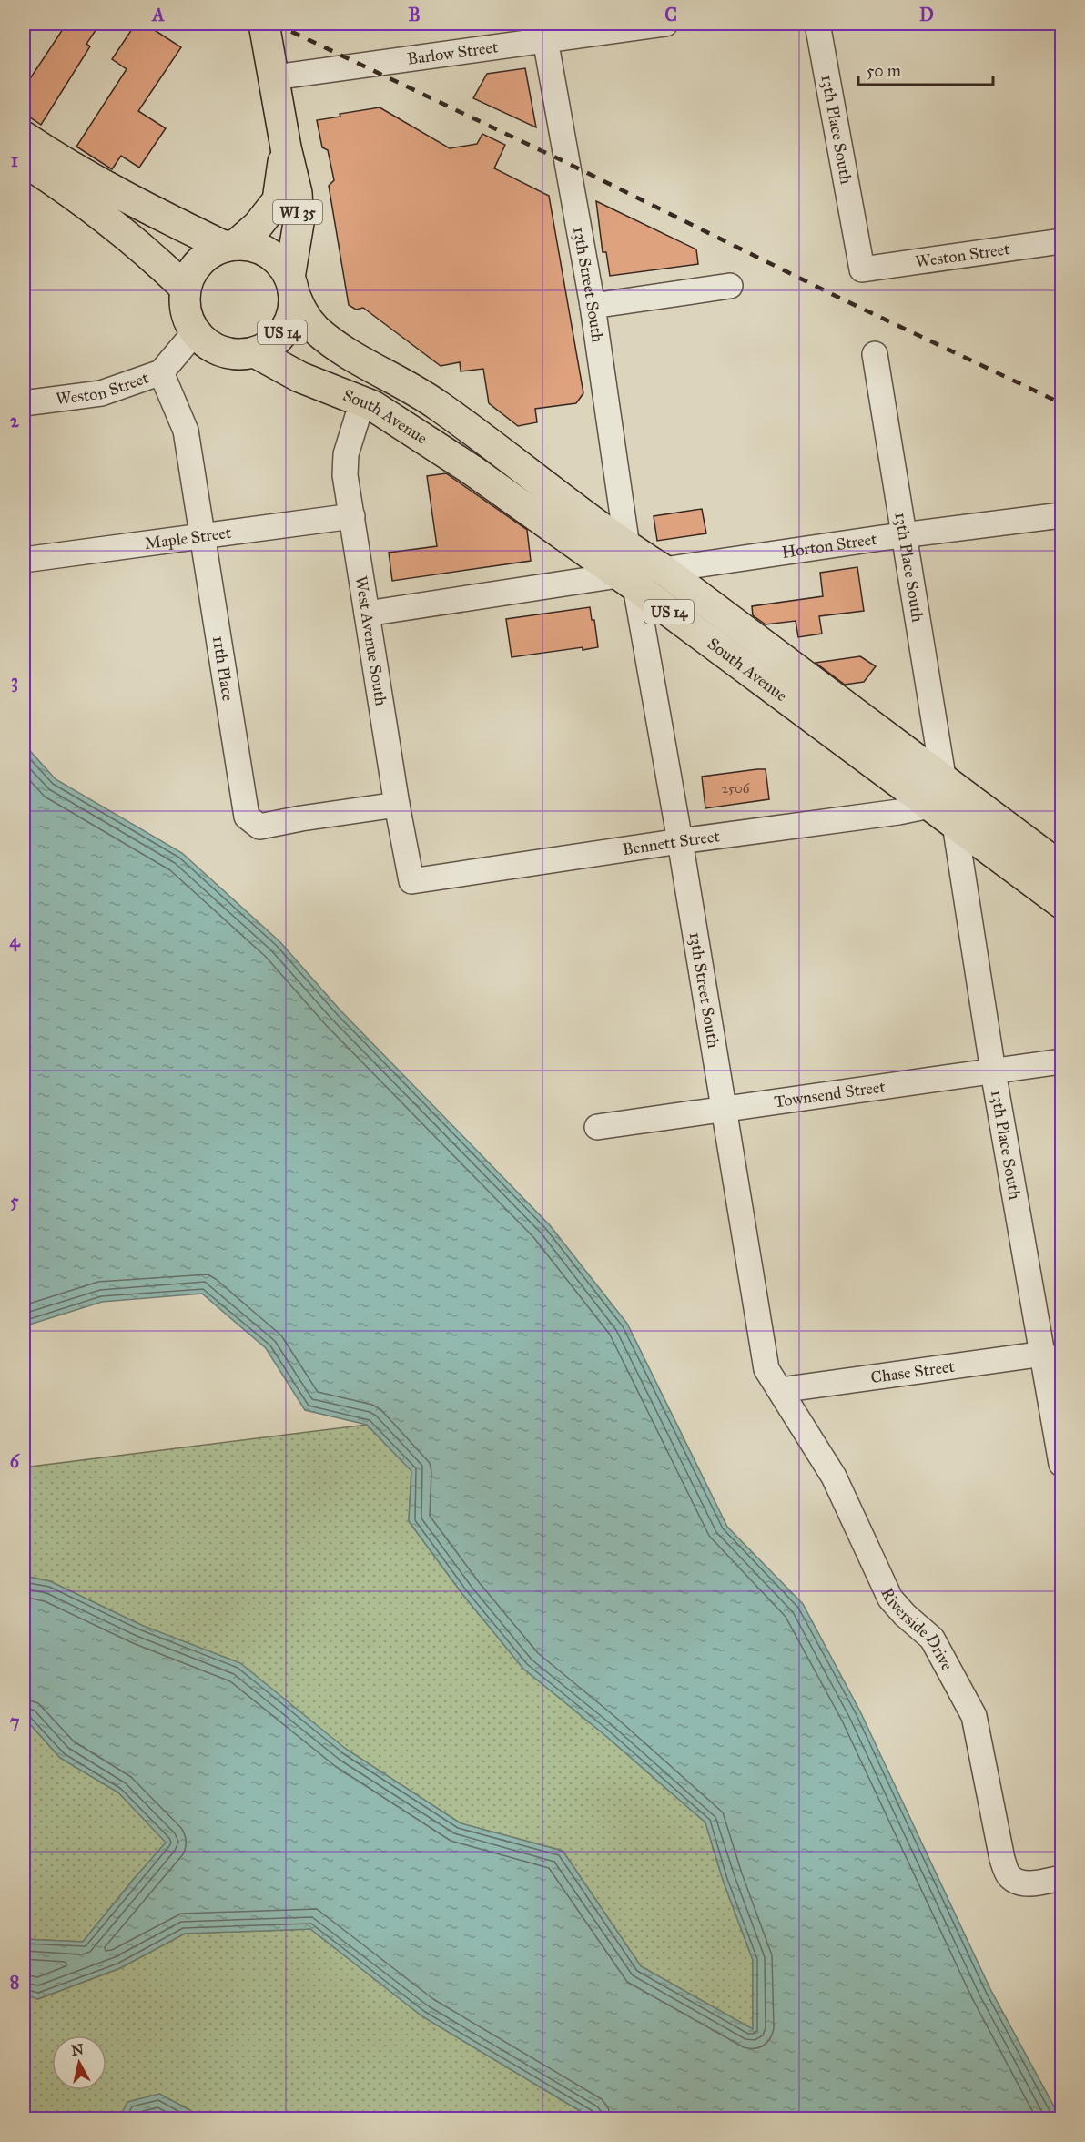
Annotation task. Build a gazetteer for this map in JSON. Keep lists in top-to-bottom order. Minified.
{"streets":{"main road":["WI 35","US 14","South Avenue"],"street":["Barlow Street","13th Place South","Weston Street","13th Street South","Maple Street","Horton Street","West Avenue South","11th Place","Bennett Street","Townsend Street","Chase Street","Riverside Drive"]},"crossings":[["Barlow Street","WI 35"],["Barlow Street","13th Street South"],["13th Place South","Weston Street"],["13th Place South","South Avenue"],["13th Place South","Horton Street"],["13th Place South","Bennett Street"],["13th Place South","Townsend Street"],["13th Place South","Chase Street"],["WI 35","Weston Street"],["WI 35","US 14"],["WI 35","South Avenue"],["Weston Street","US 14"],["Weston Street","South Avenue"],["Weston Street","11th Place"],["13th Street South","South Avenue"],["13th Street South","Bennett Street"],["13th Street South","Townsend Street"],["13th Street South","Chase Street"],["13th Street South","Riverside Drive"],["US 14","South Avenue"],["South Avenue","Horton Street"],["South Avenue","West Avenue South"],["South Avenue","Bennett Street"],["Maple Street","West Avenue South"],["Maple Street","11th Place"],["West Avenue South","11th Place"],["West Avenue South","Bennett Street"],["Chase Street","Riverside Drive"]],"house_numbers":["2506"],"scale_bar":"50 m","north":"top","grid":{"columns":["A","B","C","D"],"rows":["1","2","3","4","5","6","7","8"]}}
